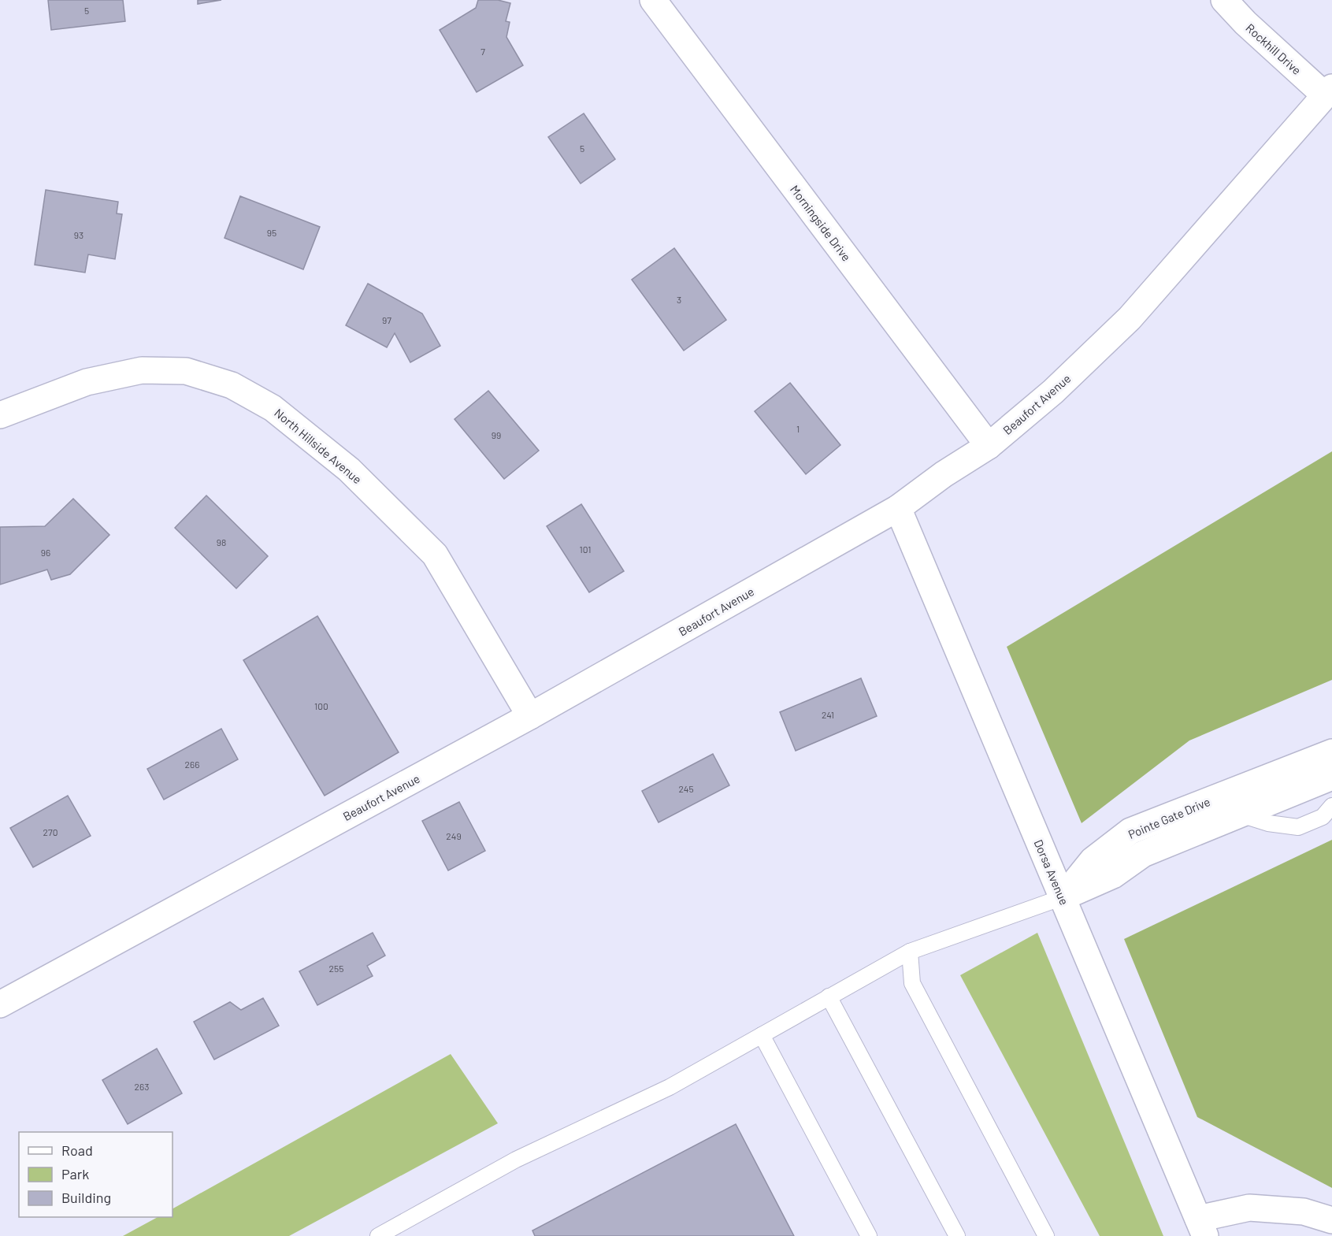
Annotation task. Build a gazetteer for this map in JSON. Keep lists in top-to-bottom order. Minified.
{"streets":{"street":["Rockhill Drive","Morningside Drive","Beaufort Avenue","North Hillside Avenue","Pointe Gate Drive","Dorsa Avenue"]},"crossings":[["Rockhill Drive","Beaufort Avenue"],["Morningside Drive","Beaufort Avenue"],["Beaufort Avenue","North Hillside Avenue"],["Beaufort Avenue","Dorsa Avenue"],["Pointe Gate Drive","Dorsa Avenue"]],"house_numbers":["5","7","5","95","93","3","97","1","99","98","101","96","100","241","266","245","270","249","255","263"],"legend":["Road","Park","Building"]}
